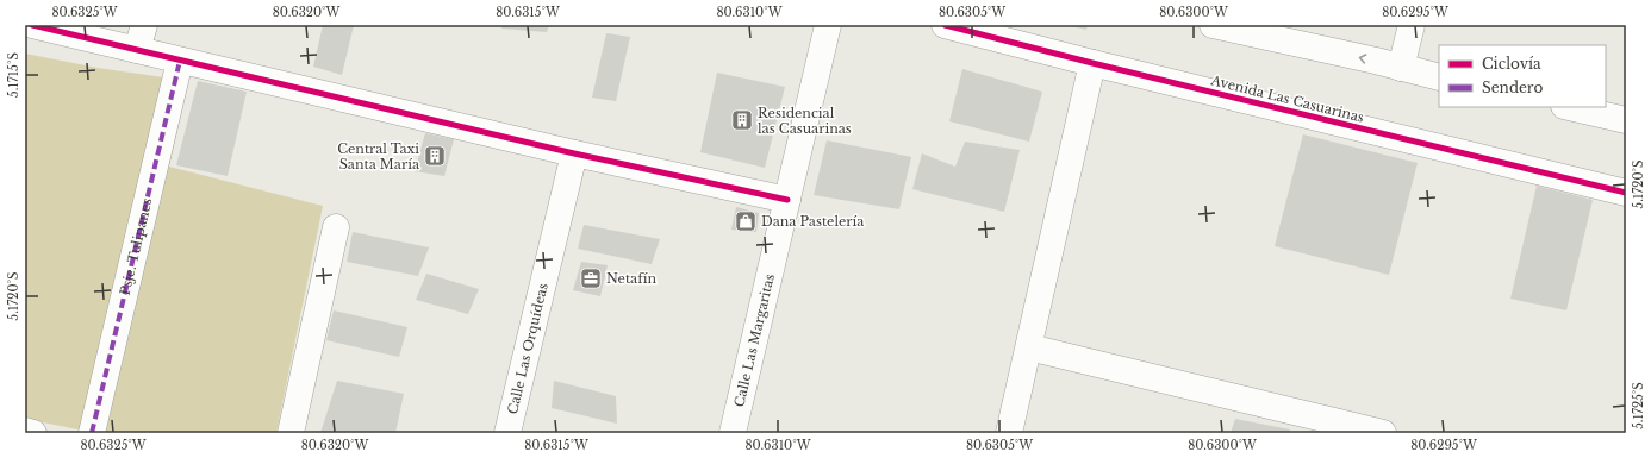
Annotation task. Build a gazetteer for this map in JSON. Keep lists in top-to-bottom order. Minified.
{"streets":{"street":["Avenida Las Casuarinas","Psje. Tulipanes","Calle Las Margaritas","Calle Las Orquídeas"]},"places":{"building":["Residencial las Casuarinas","Central Taxi Santa María"],"shop":["Dana Pastelería"],"office":["Netafín"]},"legend":["Ciclovía","Sendero"],"coordinates":["80.6325°W","80.6320°W","80.6315°W","80.6310°W","80.6305°W","80.6300°W","80.6295°W","5.1715°S","5.1720°S","5.1725°S"]}
